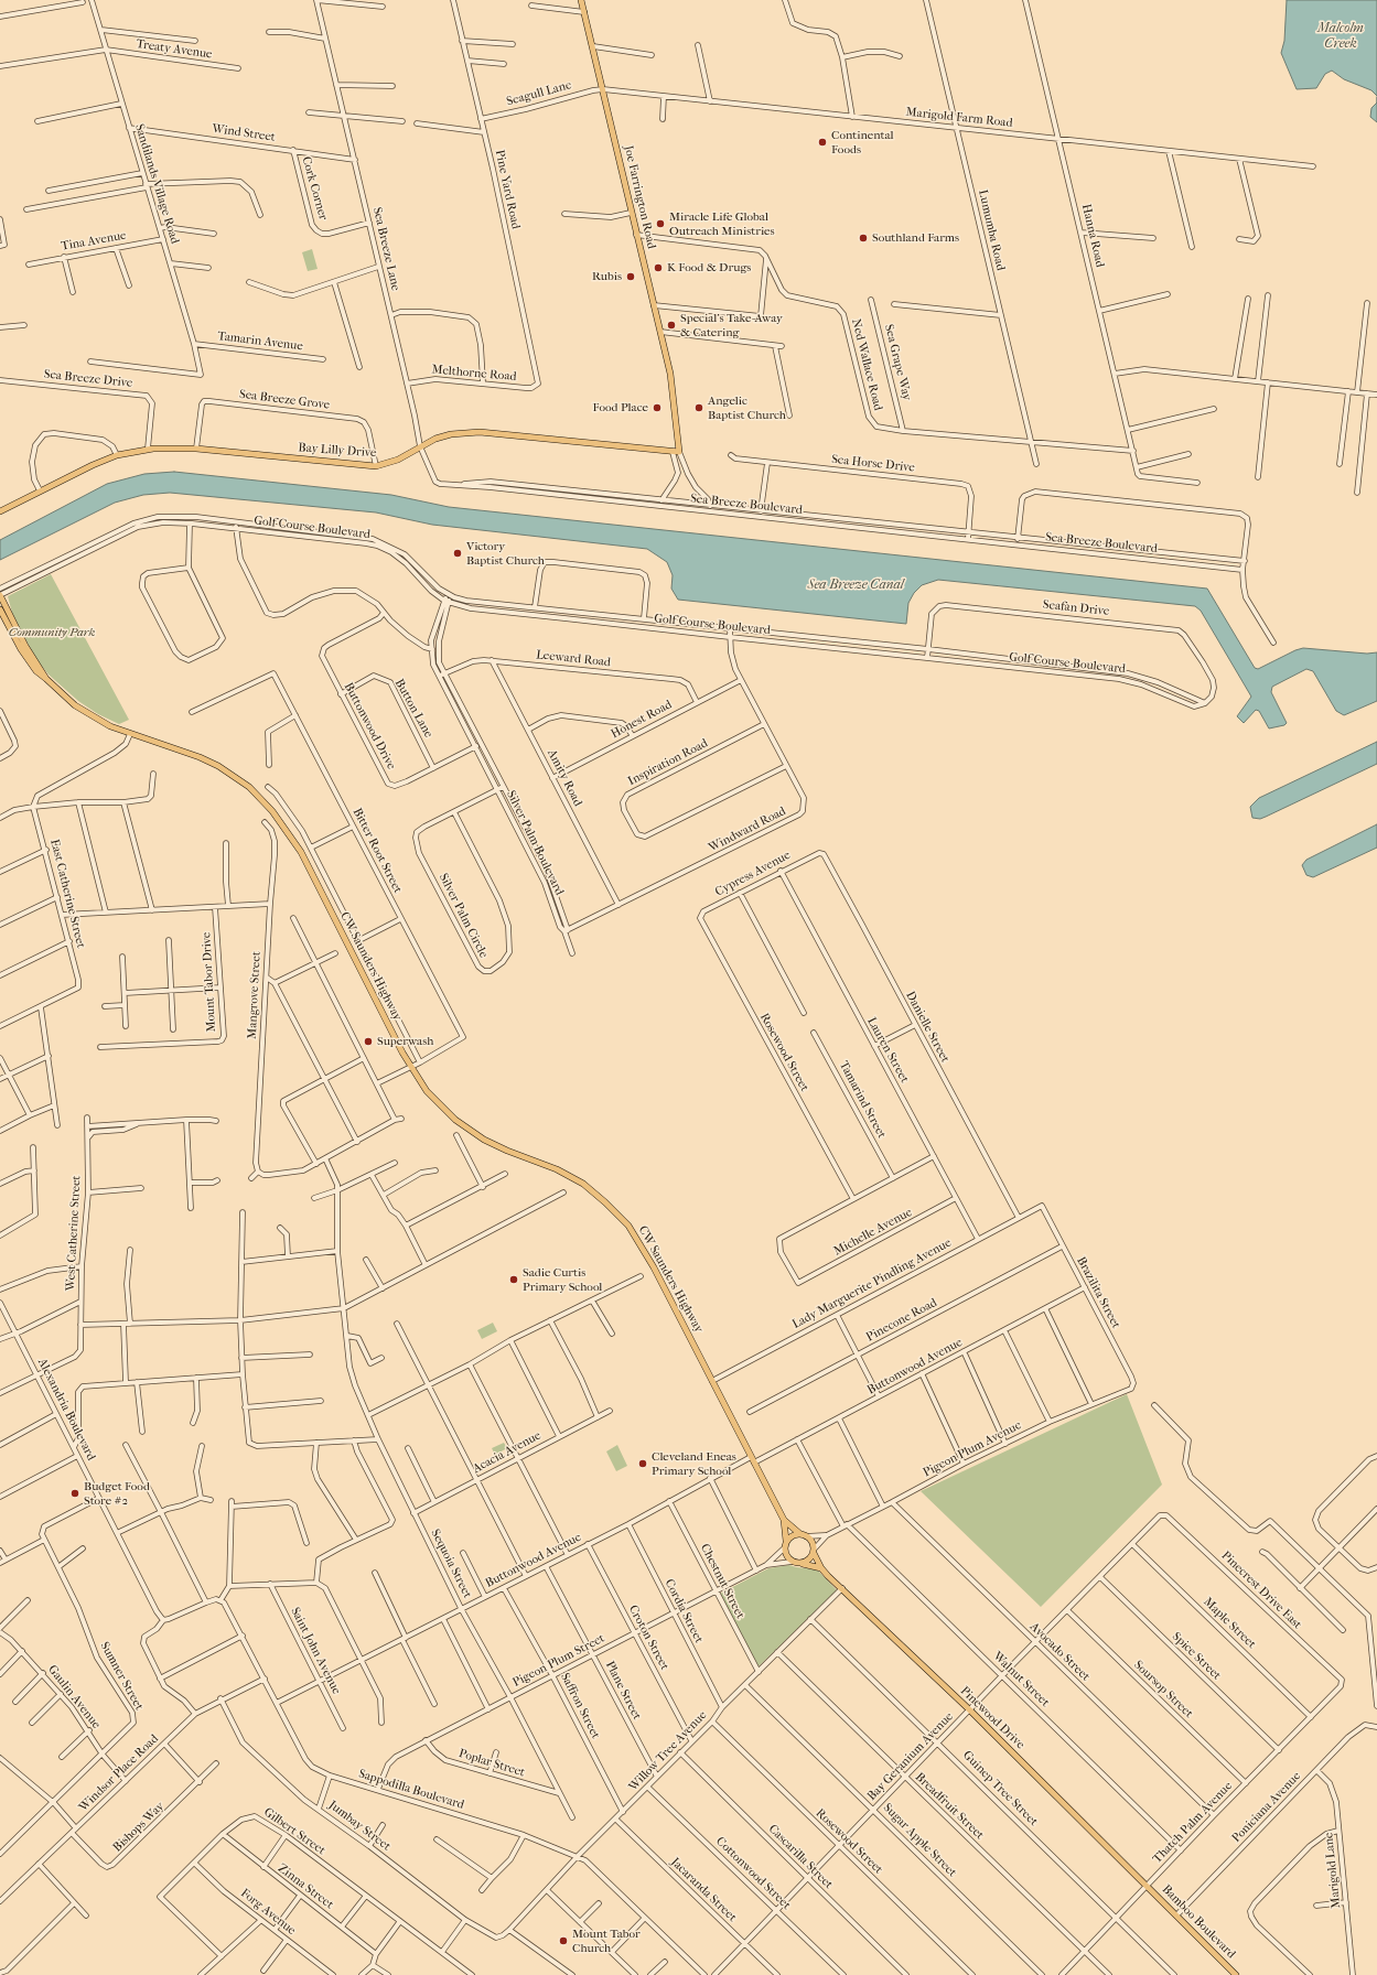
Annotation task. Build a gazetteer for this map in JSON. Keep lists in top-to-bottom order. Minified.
{"streets":{"main road":["Joe Farrington Road","Bay Lilly Drive","CW Saunders Highway","Pinewood Drive","Bamboo Boulevard"],"street":["Treaty Avenue","Seagull Lane","Marigold Farm Road","Wind Street","Sandilands Village Road","Cork Corner","Pine Yard Road","Lumumba Road","Hanna Road","Tina Avenue","Sea Breeze Lane","Tamarin Avenue","Sea Grape Way","Ned Wallace Road","Melthorne Road","Sea Breeze Drive","Sea Breeze Grove","Sea Horse Drive","Sea Breeze Boulevard","Golf Course Boulevard","Seafan Drive","Leeward Road","Button Lane","Honest Road","Buttonwood Drive","Inspiration Road","Amity Road","Windward Road","Silver Palm Boulevard","Bitter Root Street","Cypress Avenue","East Catherine Street","Silver Palm Circle","Mount Tabor Drive","Mangrove Street","Danielle Street","Lauren Street","Rosewood Street","Tamarind Street","Michelle Avenue","West Catherine Street","Lady Marguerite Pindling Avenue","Brazilita Street","Pinecone Road","Buttonwood Avenue","Alexandria Boulevard","Pigeon Plum Avenue","Acacia Avenue","Sequoia Street","Chestnut Street","Pinecrest Drive East","Cordia Street","Maple Street","Croton Street","Saint John Avenue","Avocado Street","Spice Street","Pigeon Plum Street","Sumner Street","Walnut Street","Soursop Street","Plane Street","Gaulin Avenue","Saffron Street","Willow Tree Avenue","Bay Geranium Avenue","Poplar Street","Windsor Place Road","Guinep Tree Street","Sappodilla Boulevard","Breadfruit Street","Poniciana Avenue","Thatch Palm Avenue","Jumbay Street","Bishops Way","Gilbert Street","Sugar Apple Street","Cascarilla Street","Marigold Lane","Cottonwood Street","Zinna Street","Jacaranda Street","Forg Avenue"]},"crossings":[["Treaty Avenue","Sandilands Village Road"],["Seagull Lane","Marigold Farm Road"],["Seagull Lane","Pine Yard Road"],["Seagull Lane","Joe Farrington Road"],["Marigold Farm Road","Joe Farrington Road"],["Marigold Farm Road","Lumumba Road"],["Marigold Farm Road","Hanna Road"],["Wind Street","Sandilands Village Road"],["Wind Street","Cork Corner"],["Wind Street","Sea Breeze Lane"],["Sandilands Village Road","Tina Avenue"],["Sandilands Village Road","Tamarin Avenue"],["Cork Corner","Sea Breeze Lane"],["Pine Yard Road","Melthorne Road"],["Joe Farrington Road","Bay Lilly Drive"],["Joe Farrington Road","Sea Breeze Boulevard"],["Lumumba Road","Ned Wallace Road"],["Hanna Road","Ned Wallace Road"],["Sea Breeze Lane","Melthorne Road"],["Sea Breeze Lane","Bay Lilly Drive"],["Sea Breeze Lane","Sea Breeze Boulevard"],["Sea Grape Way","Ned Wallace Road"],["Sea Breeze Drive","Bay Lilly Drive"],["Sea Breeze Grove","Bay Lilly Drive"],["Bay Lilly Drive","Sea Breeze Boulevard"],["Sea Horse Drive","Sea Breeze Boulevard"],["Golf Course Boulevard","Seafan Drive"],["Golf Course Boulevard","Windward Road"],["Golf Course Boulevard","Silver Palm Boulevard"],["Golf Course Boulevard","CW Saunders Highway"],["Leeward Road","Honest Road"],["Leeward Road","Amity Road"],["Leeward Road","Silver Palm Boulevard"],["Button Lane","Buttonwood Drive"],["Honest Road","Amity Road"],["Honest Road","Windward Road"],["Buttonwood Drive","Silver Palm Boulevard"],["Inspiration Road","Windward Road"],["Amity Road","Windward Road"],["Windward Road","Silver Palm Boulevard"],["Silver Palm Boulevard","Silver Palm Circle"],["Cypress Avenue","Danielle Street"],["Cypress Avenue","Lauren Street"],["Cypress Avenue","Rosewood Street"],["CW Saunders Highway","Lady Marguerite Pindling Avenue"],["CW Saunders Highway","Buttonwood Avenue"],["CW Saunders Highway","Pigeon Plum Avenue"],["CW Saunders Highway","Pigeon Plum Street"],["CW Saunders Highway","Pinewood Drive"],["Danielle Street","Lady Marguerite Pindling Avenue"],["Lauren Street","Michelle Avenue"],["Lauren Street","Lady Marguerite Pindling Avenue"],["Rosewood Street","Michelle Avenue"],["Rosewood Street","Willow Tree Avenue"],["Rosewood Street","Bay Geranium Avenue"],["West Catherine Street","Alexandria Boulevard"],["Lady Marguerite Pindling Avenue","Brazilita Street"],["Brazilita Street","Pinecone Road"],["Brazilita Street","Buttonwood Avenue"],["Brazilita Street","Pigeon Plum Avenue"],["Buttonwood Avenue","Sequoia Street"],["Buttonwood Avenue","Chestnut Street"],["Buttonwood Avenue","Cordia Street"],["Buttonwood Avenue","Croton Street"],["Buttonwood Avenue","Saint John Avenue"],["Buttonwood Avenue","Walnut Street"],["Buttonwood Avenue","Plane Street"],["Buttonwood Avenue","Saffron Street"],["Buttonwood Avenue","Sappodilla Boulevard"],["Pigeon Plum Avenue","Avocado Street"],["Pigeon Plum Avenue","Pigeon Plum Street"],["Pigeon Plum Avenue","Walnut Street"],["Pigeon Plum Avenue","Pinewood Drive"],["Acacia Avenue","Sequoia Street"],["Sequoia Street","Pigeon Plum Street"],["Sequoia Street","Poplar Street"],["Chestnut Street","Pigeon Plum Street"],["Chestnut Street","Willow Tree Avenue"],["Pinecrest Drive East","Bay Geranium Avenue"],["Pinecrest Drive East","Thatch Palm Avenue"],["Cordia Street","Pigeon Plum Street"],["Cordia Street","Willow Tree Avenue"],["Maple Street","Bay Geranium Avenue"],["Maple Street","Thatch Palm Avenue"],["Croton Street","Pigeon Plum Street"],["Croton Street","Willow Tree Avenue"],["Avocado Street","Bay Geranium Avenue"],["Avocado Street","Thatch Palm Avenue"],["Spice Street","Bay Geranium Avenue"],["Spice Street","Thatch Palm Avenue"],["Pigeon Plum Street","Plane Street"],["Pigeon Plum Street","Saffron Street"],["Pigeon Plum Street","Pinewood Drive"],["Pigeon Plum Street","Poplar Street"],["Pigeon Plum Street","Sappodilla Boulevard"],["Sumner Street","Gaulin Avenue"],["Walnut Street","Bay Geranium Avenue"],["Walnut Street","Thatch Palm Avenue"],["Soursop Street","Bay Geranium Avenue"],["Soursop Street","Thatch Palm Avenue"],["Plane Street","Willow Tree Avenue"],["Gaulin Avenue","Windsor Place Road"],["Saffron Street","Willow Tree Avenue"],["Pinewood Drive","Willow Tree Avenue"],["Pinewood Drive","Bay Geranium Avenue"],["Pinewood Drive","Thatch Palm Avenue"],["Pinewood Drive","Bamboo Boulevard"],["Willow Tree Avenue","Guinep Tree Street"],["Willow Tree Avenue","Sappodilla Boulevard"],["Willow Tree Avenue","Breadfruit Street"],["Willow Tree Avenue","Jumbay Street"],["Willow Tree Avenue","Sugar Apple Street"],["Willow Tree Avenue","Cascarilla Street"],["Willow Tree Avenue","Cottonwood Street"],["Willow Tree Avenue","Jacaranda Street"],["Bay Geranium Avenue","Guinep Tree Street"],["Bay Geranium Avenue","Breadfruit Street"],["Bay Geranium Avenue","Sugar Apple Street"],["Bay Geranium Avenue","Cascarilla Street"],["Bay Geranium Avenue","Cottonwood Street"],["Bay Geranium Avenue","Jacaranda Street"],["Windsor Place Road","Sappodilla Boulevard"],["Windsor Place Road","Jumbay Street"],["Windsor Place Road","Bishops Way"],["Guinep Tree Street","Thatch Palm Avenue"],["Breadfruit Street","Thatch Palm Avenue"],["Poniciana Avenue","Marigold Lane"],["Poniciana Avenue","Bamboo Boulevard"],["Thatch Palm Avenue","Bamboo Boulevard"],["Gilbert Street","Zinna Street"],["Gilbert Street","Forg Avenue"]],"water":["Malcolm Creek","Sea Breeze Canal"],"parks":["Community Park"],"places":["Continental Foods","Miracle Life Global Outreach Ministries","Southland Farms","K Food & Drugs","Rubis","Special's Take-Away & Catering","Food Place","Angelic Baptist Church","Victory Baptist Church","Superwash","Sadie Curtis Primary School","Cleveland Eneas Primary School","Budget Food Store #2","Mount Tabor Church"]}
